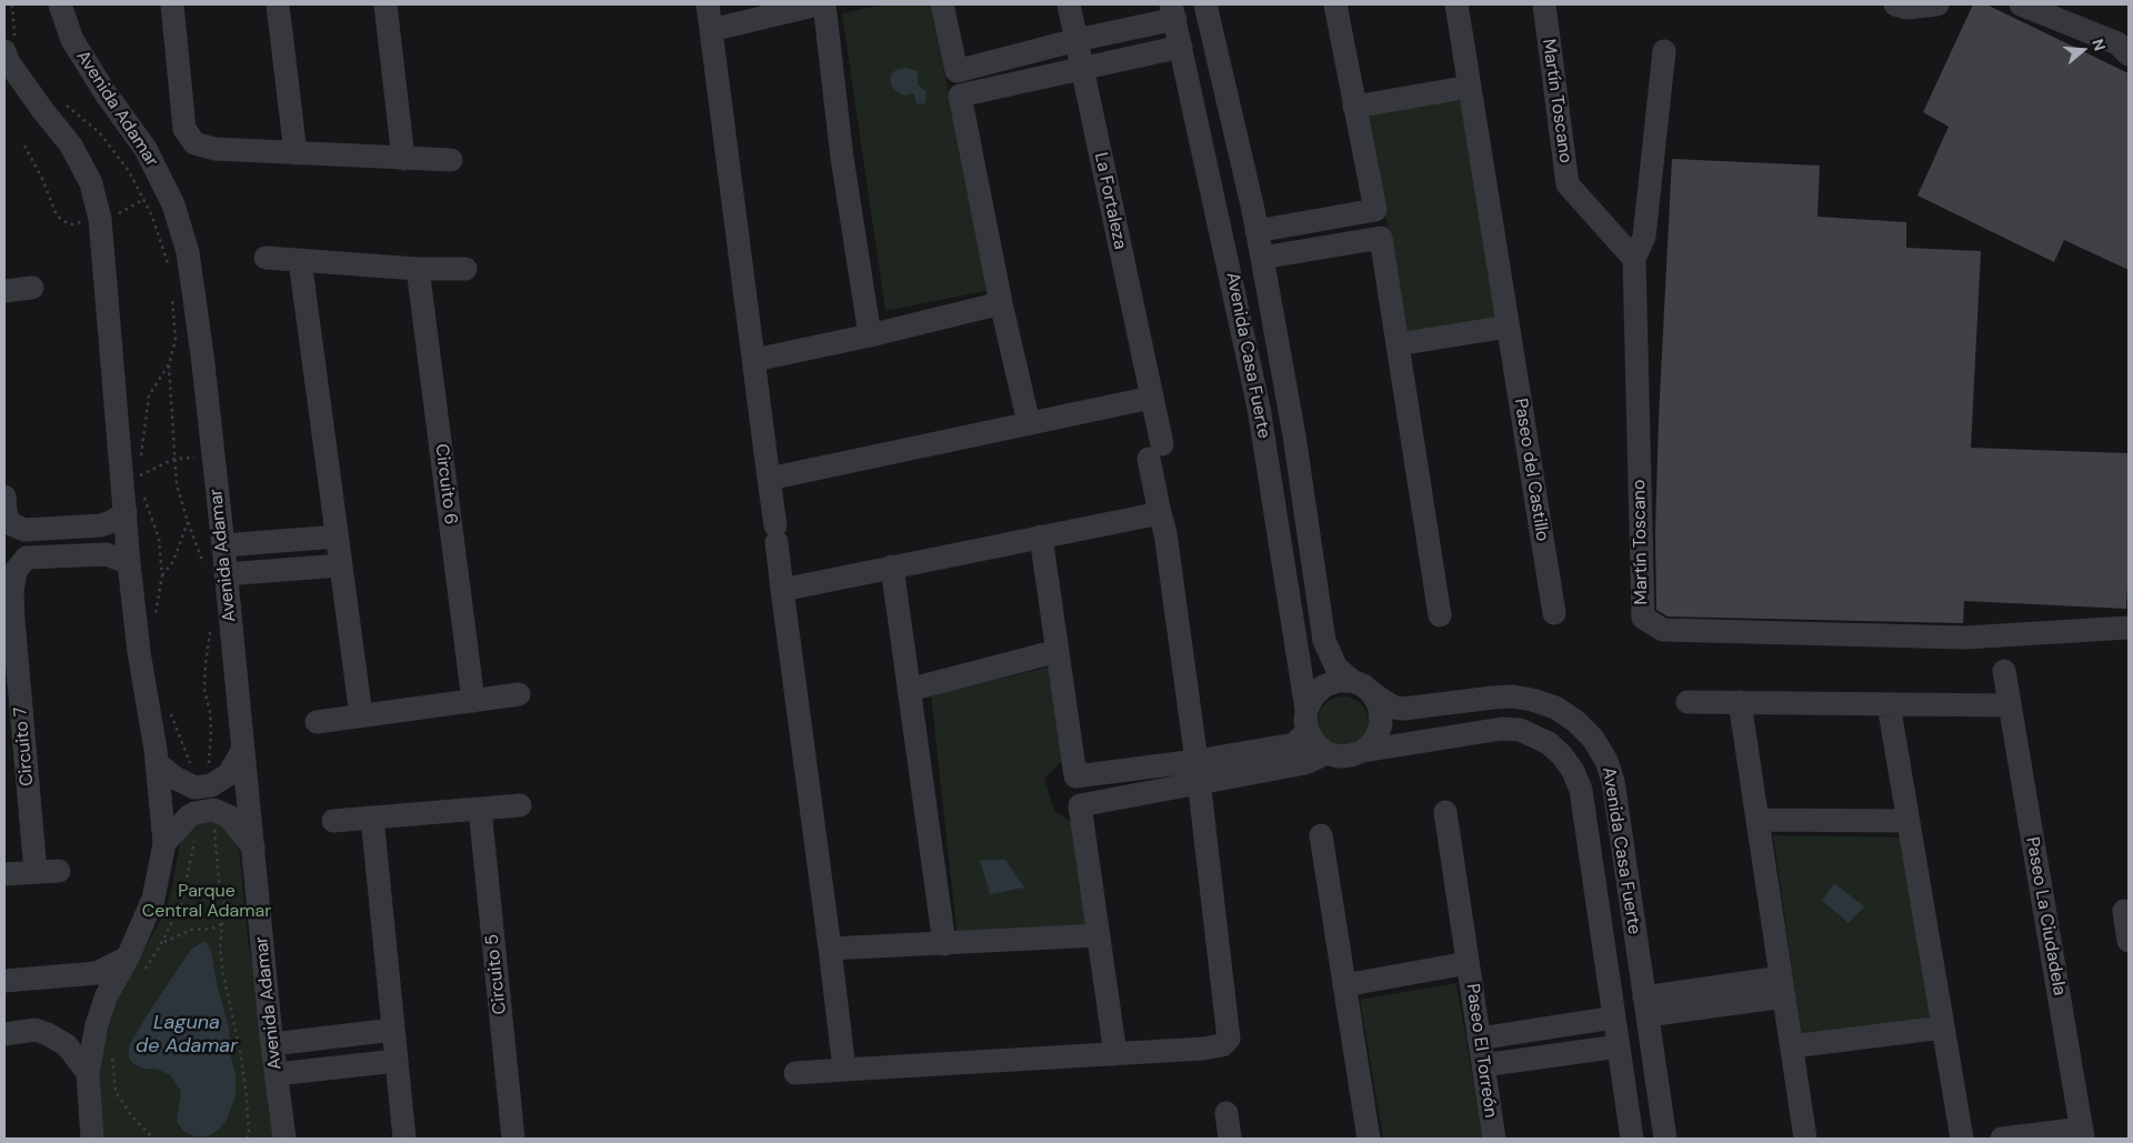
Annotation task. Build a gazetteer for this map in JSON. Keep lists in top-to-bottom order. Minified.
{"streets":{"street":["Martín Toscano","Avenida Adamar","La Fortaleza","Avenida Casa Fuerte","Paseo del Castillo","Circuito 6","Circuito 7","Paseo La Ciudadela","Circuito 5","Paseo El Torreón"]},"water":["Laguna de Adamar"],"parks":["Parque Central Adamar"],"north":"right"}
